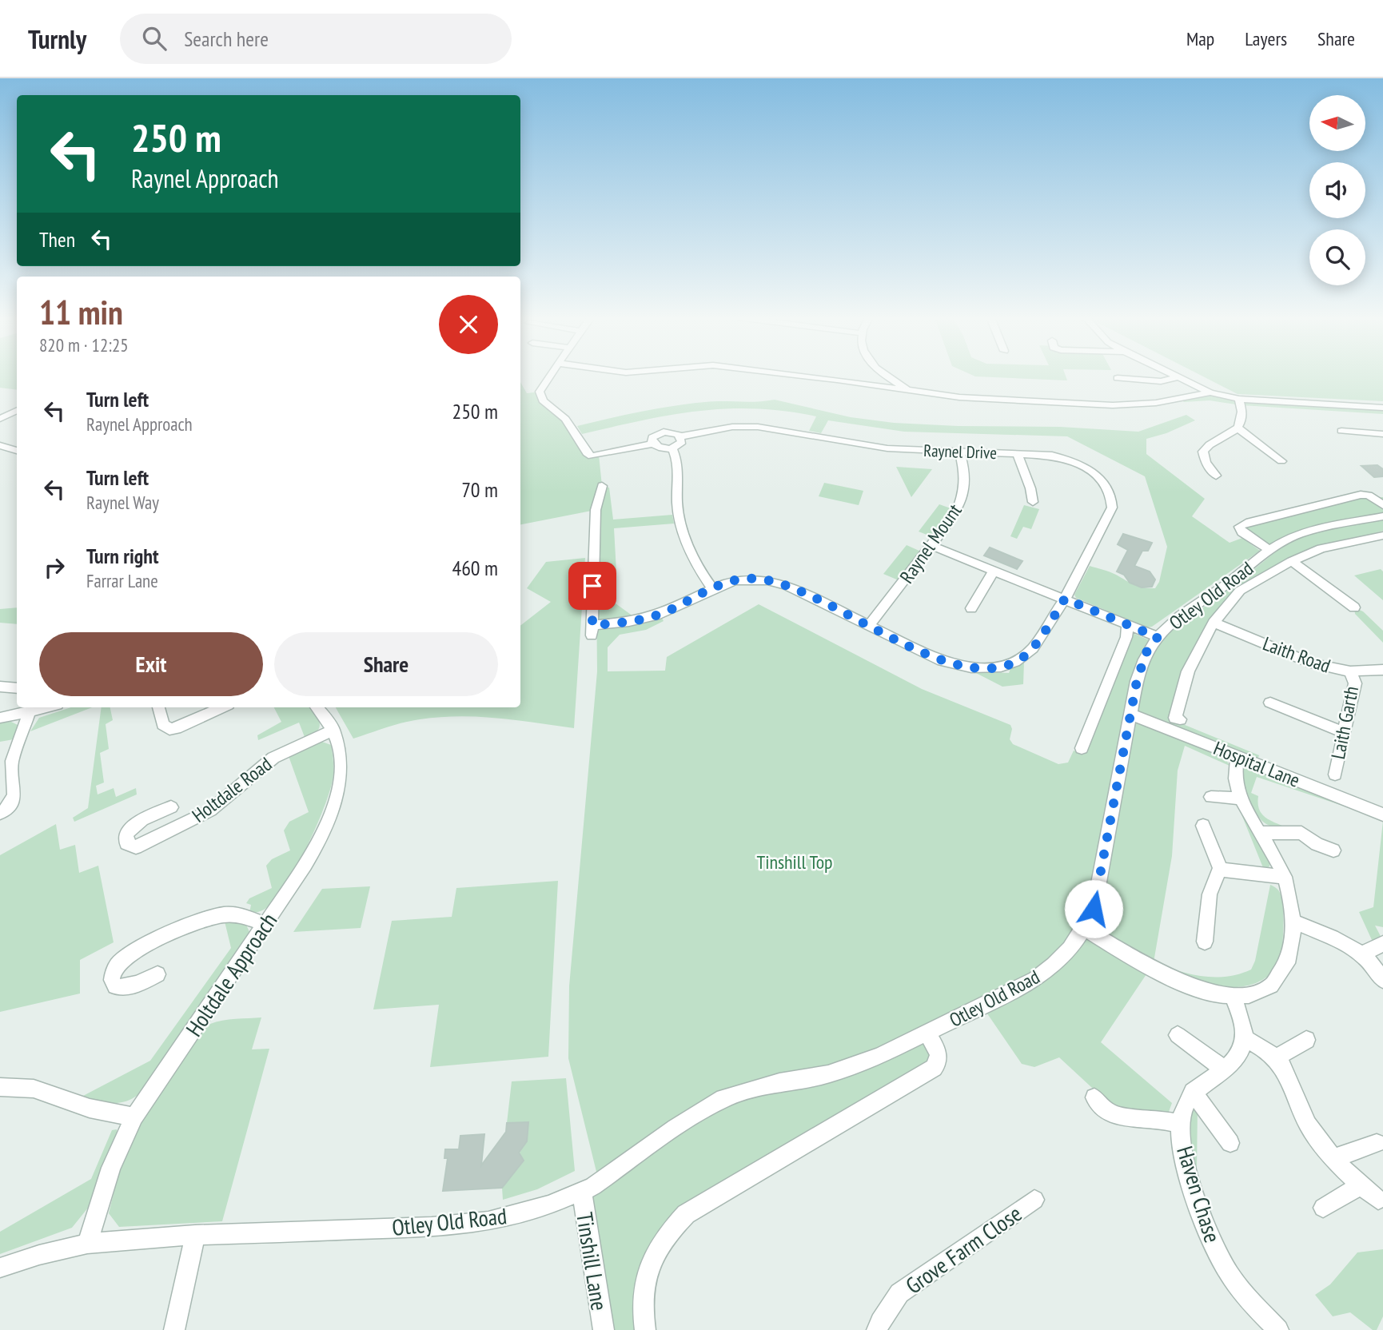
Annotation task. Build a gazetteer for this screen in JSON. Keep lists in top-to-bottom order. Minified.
{"streets":{"street":["Raynel Drive","Raynel Mount","Otley Old Road","Laith Road","Laith Garth","Hospital Lane","Holtdale Road","Holtdale Approach","Haven Chase","Grove Farm Close","Tinshill Lane"]},"crossings":[["Raynel Drive","Raynel Mount"],["Otley Old Road","Laith Road"],["Otley Old Road","Hospital Lane"],["Otley Old Road","Holtdale Approach"],["Otley Old Road","Tinshill Lane"],["Laith Road","Laith Garth"],["Holtdale Road","Holtdale Approach"]],"parks":["Tinshill Top"],"north":"left","page":{"header":"Turnly","search":"Search here","nav":["Map","Layers","Share"],"turn":["250 m","Raynel Approach"],"then":"Then","heading":["11 min","820 m · 12:25"],"list":[{"name":"Turn left","note":"Raynel Approach","value":"250 m"},{"name":"Turn left","note":"Raynel Way","value":"70 m"},{"name":"Turn right","note":"Farrar Lane","value":"460 m"}],"buttons":["Exit","Share"]}}
